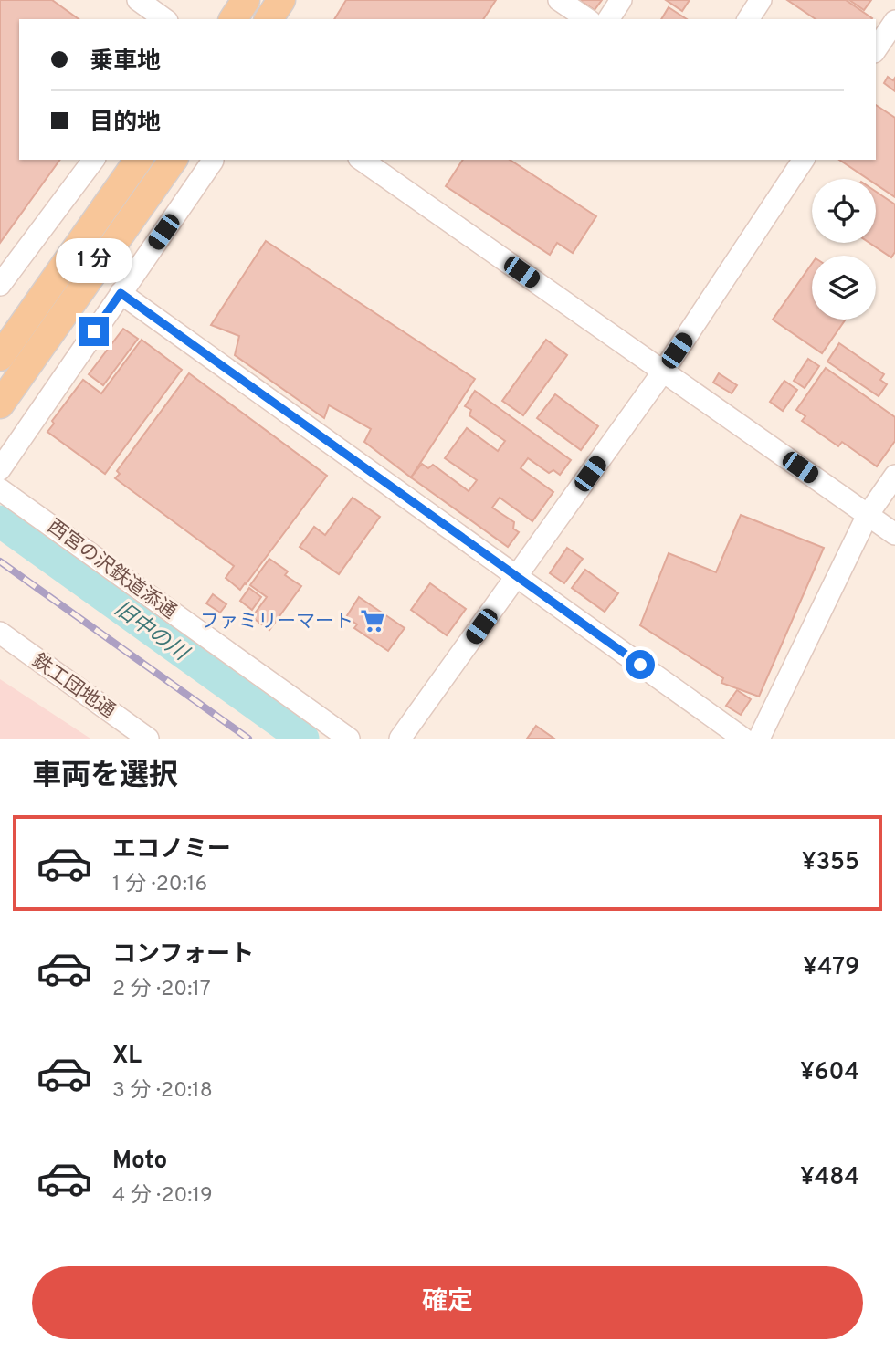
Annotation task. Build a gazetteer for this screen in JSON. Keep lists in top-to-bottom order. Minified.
{"streets":{"street":["西宮の沢鉄道添通","鉄工団地通"]},"water":["旧中の川"],"places":{"supermarket":["ファミリーマート"]},"page":{"banner":["乗車地","目的地"],"bubble":"1 分","heading":"車両を選択","list":[{"name":"エコノミー","note":"1 分 · 20:16","value":"¥355"},{"name":"コンフォート","note":"2 分 · 20:17","value":"¥479"},{"name":"XL","note":"3 分 · 20:18","value":"¥604"},{"name":"Moto","note":"4 分 · 20:19","value":"¥484"}],"buttons":"確定"}}
